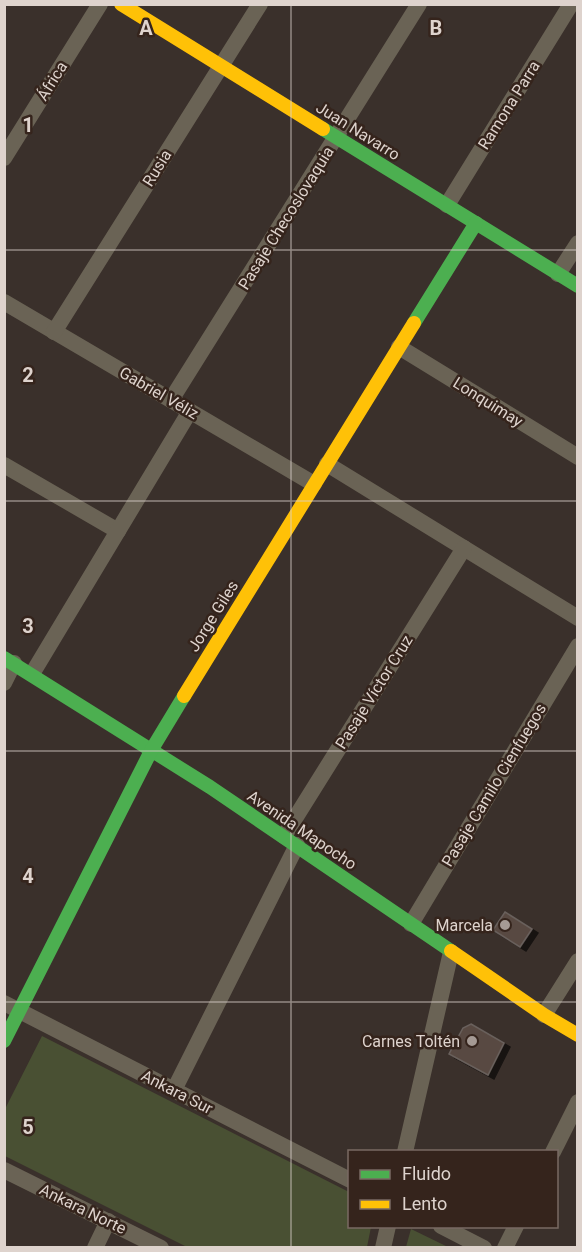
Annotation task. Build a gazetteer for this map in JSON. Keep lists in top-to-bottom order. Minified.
{"streets":{"street":["África","Ramona Parra","Juan Navarro","Rusia","Pasaje Checoslovaquia","Gabriel Véliz","Lonquimay","Jorge Giles","Pasaje Víctor Cruz","Pasaje Camilo Cienfuegos","Avenida Mapocho","Ankara Sur","Ankara Norte"]},"crossings":[["Ramona Parra","Juan Navarro"],["Juan Navarro","Rusia"],["Juan Navarro","Pasaje Checoslovaquia"],["Juan Navarro","Jorge Giles"],["Rusia","Gabriel Véliz"],["Pasaje Checoslovaquia","Gabriel Véliz"],["Gabriel Véliz","Jorge Giles"],["Lonquimay","Jorge Giles"],["Jorge Giles","Avenida Mapocho"],["Jorge Giles","Ankara Sur"],["Pasaje Víctor Cruz","Avenida Mapocho"],["Pasaje Víctor Cruz","Ankara Sur"],["Pasaje Camilo Cienfuegos","Avenida Mapocho"]],"places":["Marcela","Carnes Toltén"],"legend":["Fluido","Lento"],"grid":{"columns":["A","B"],"rows":["1","2","3","4","5"]}}
